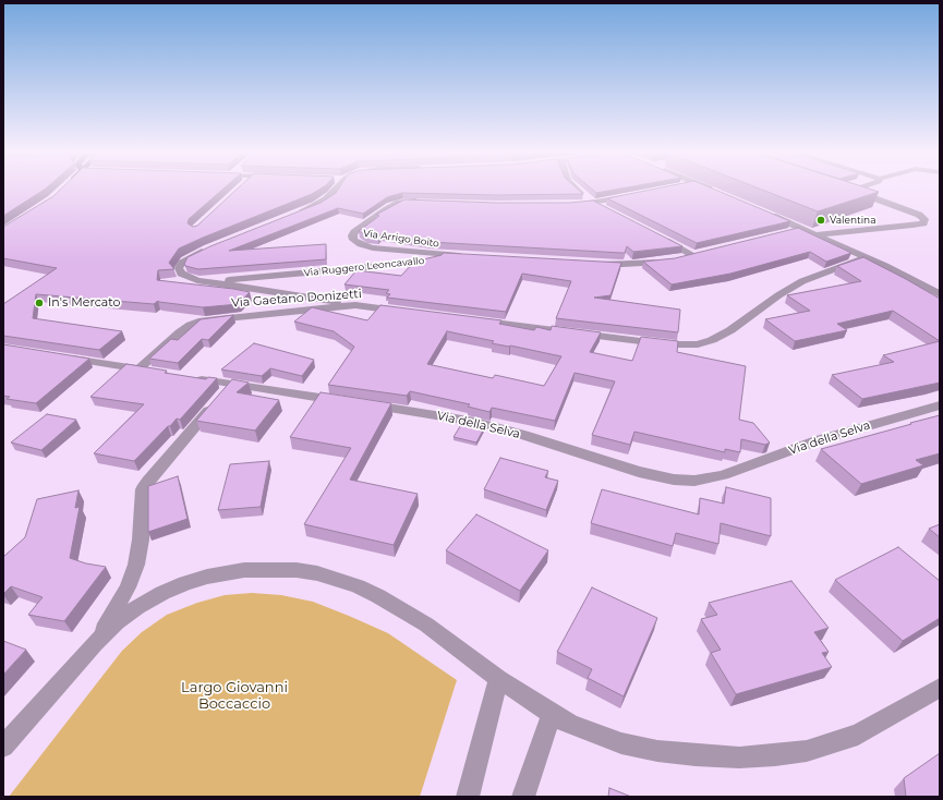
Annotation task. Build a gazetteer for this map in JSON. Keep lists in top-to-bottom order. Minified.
{"streets":{"street":["Via Arrigo Boito","Via Ruggero Leoncavallo","Via Gaetano Donizetti","Via della Selva"]},"crossings":[["Via Arrigo Boito","Via Ruggero Leoncavallo"]],"parks":["Largo Giovanni Boccaccio"],"places":["Valentina","In's Mercato"]}
